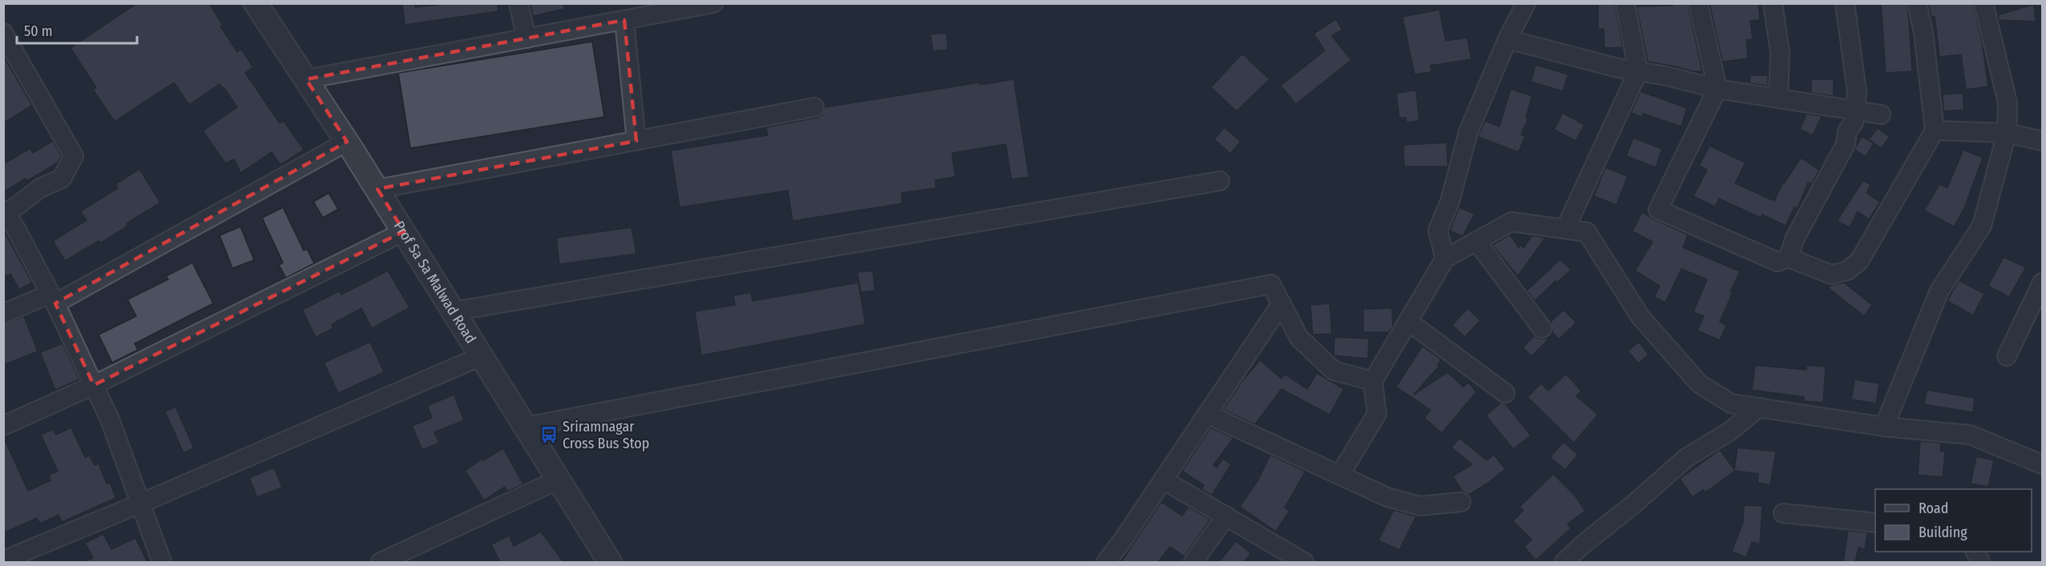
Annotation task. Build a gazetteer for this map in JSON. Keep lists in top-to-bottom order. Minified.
{"streets":{"street":["Prof Sa Sa Malwad Road"]},"places":{"bus stop":["Sriramnagar Cross Bus Stop"]},"legend":["Road","Building"],"scale_bar":"50 m"}
